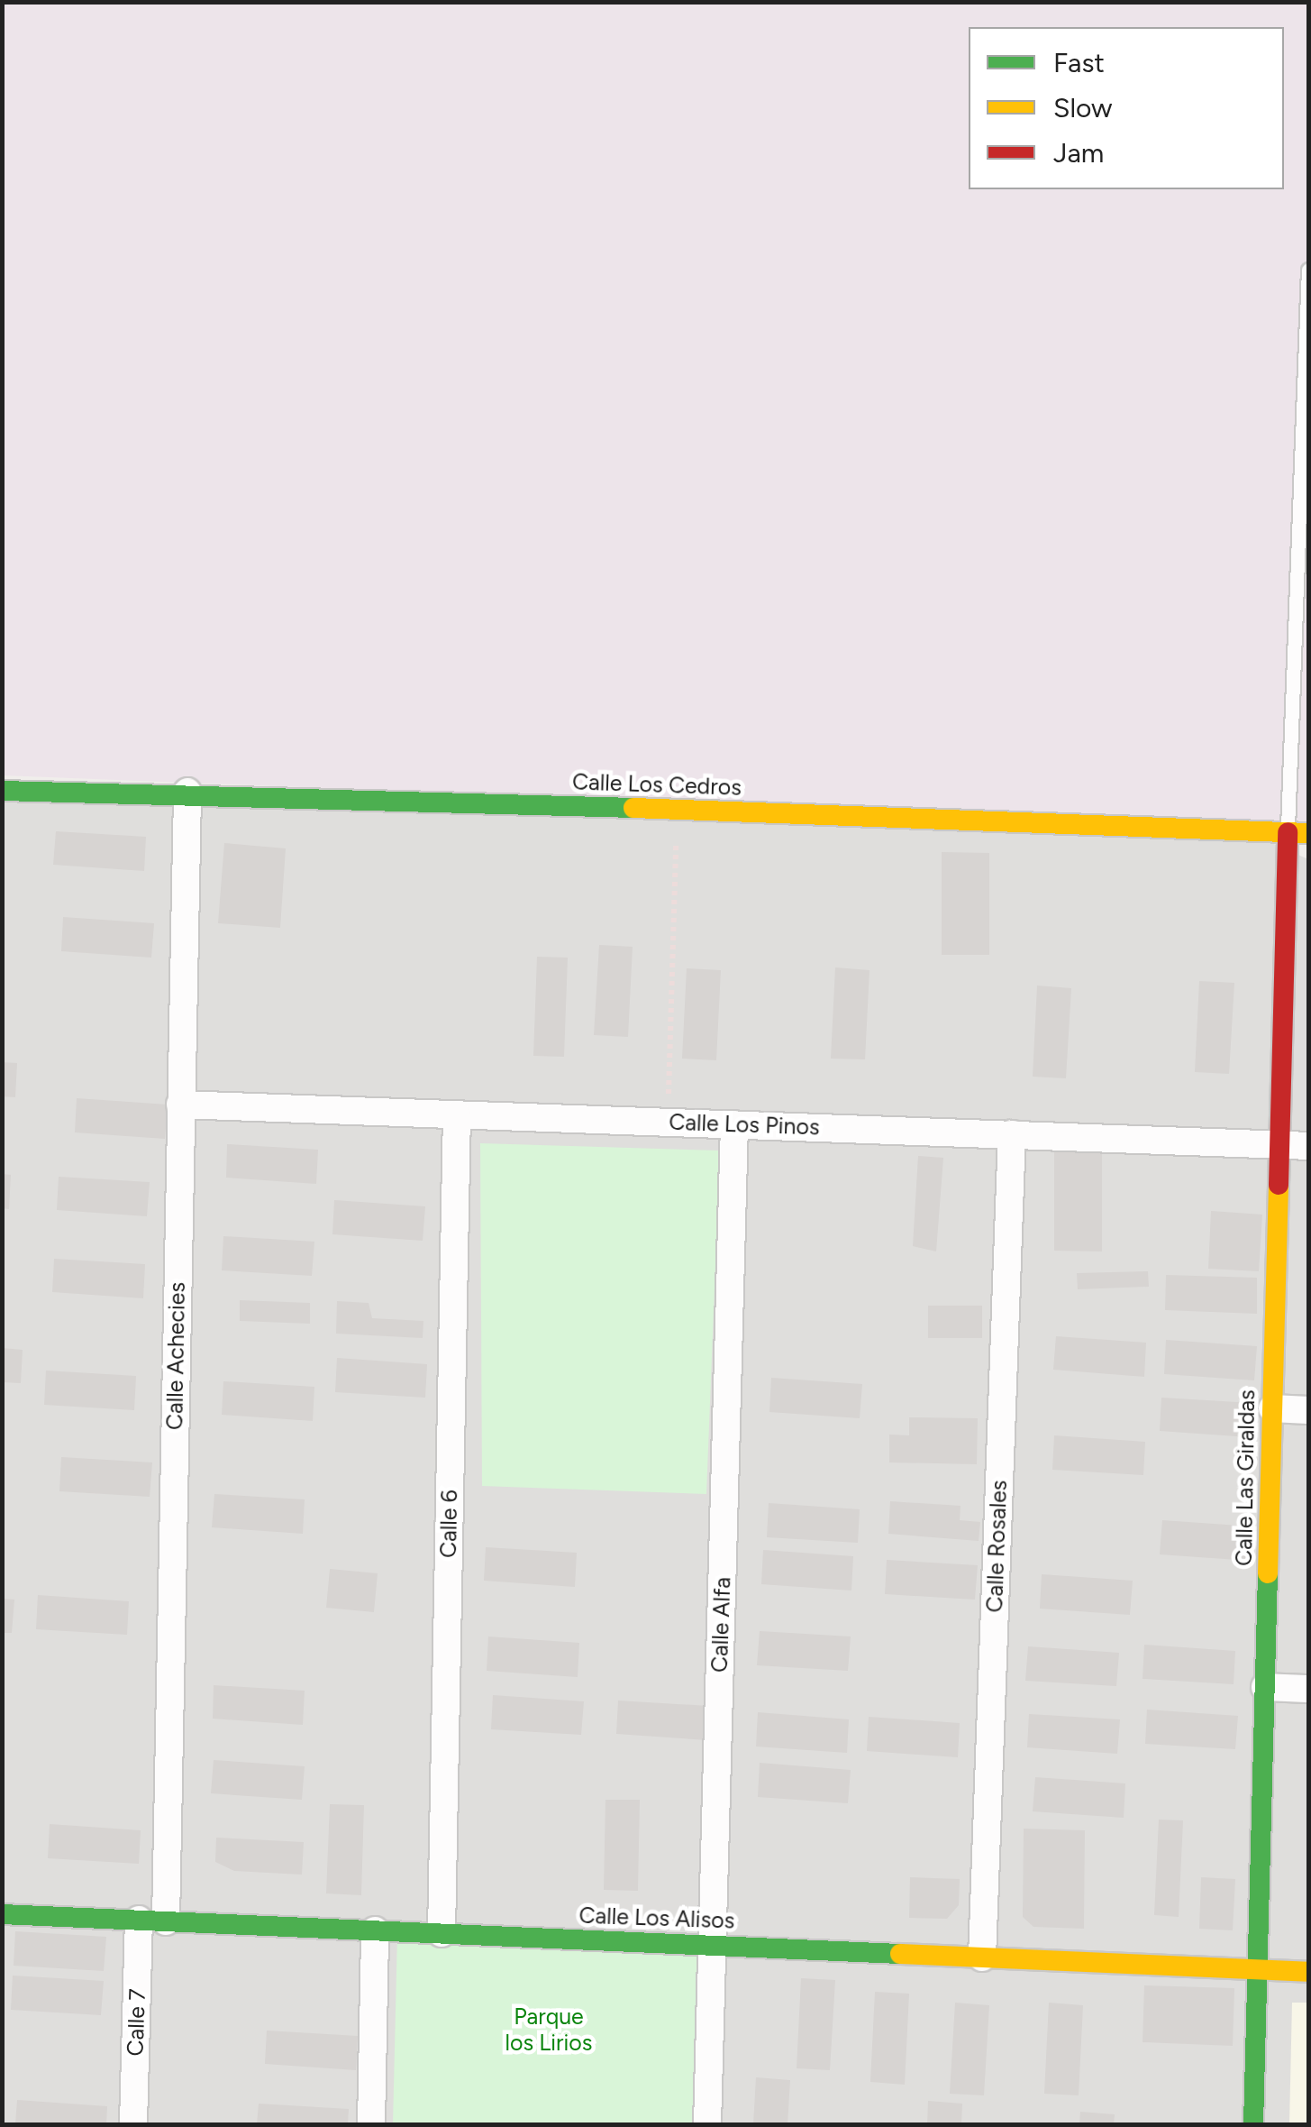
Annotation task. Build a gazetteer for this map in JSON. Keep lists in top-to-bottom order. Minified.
{"streets":{"street":["Calle Los Cedros","Calle Los Pinos","Calle Achecies","Calle Las Giraldas","Calle 6","Calle Rosales","Calle Alfa","Calle Los Alisos","Calle 7"]},"crossings":[["Calle Los Cedros","Calle Achecies"],["Calle Los Cedros","Calle Las Giraldas"],["Calle Los Pinos","Calle Achecies"],["Calle Los Pinos","Calle Las Giraldas"],["Calle Los Pinos","Calle 6"],["Calle Los Pinos","Calle Rosales"],["Calle Los Pinos","Calle Alfa"],["Calle Achecies","Calle Los Alisos"],["Calle Achecies","Calle 7"],["Calle Las Giraldas","Calle Los Alisos"],["Calle 6","Calle Los Alisos"],["Calle Rosales","Calle Los Alisos"],["Calle Alfa","Calle Los Alisos"],["Calle Los Alisos","Calle 7"]],"parks":["Parque los Lirios"],"legend":["Fast","Slow","Jam"]}
